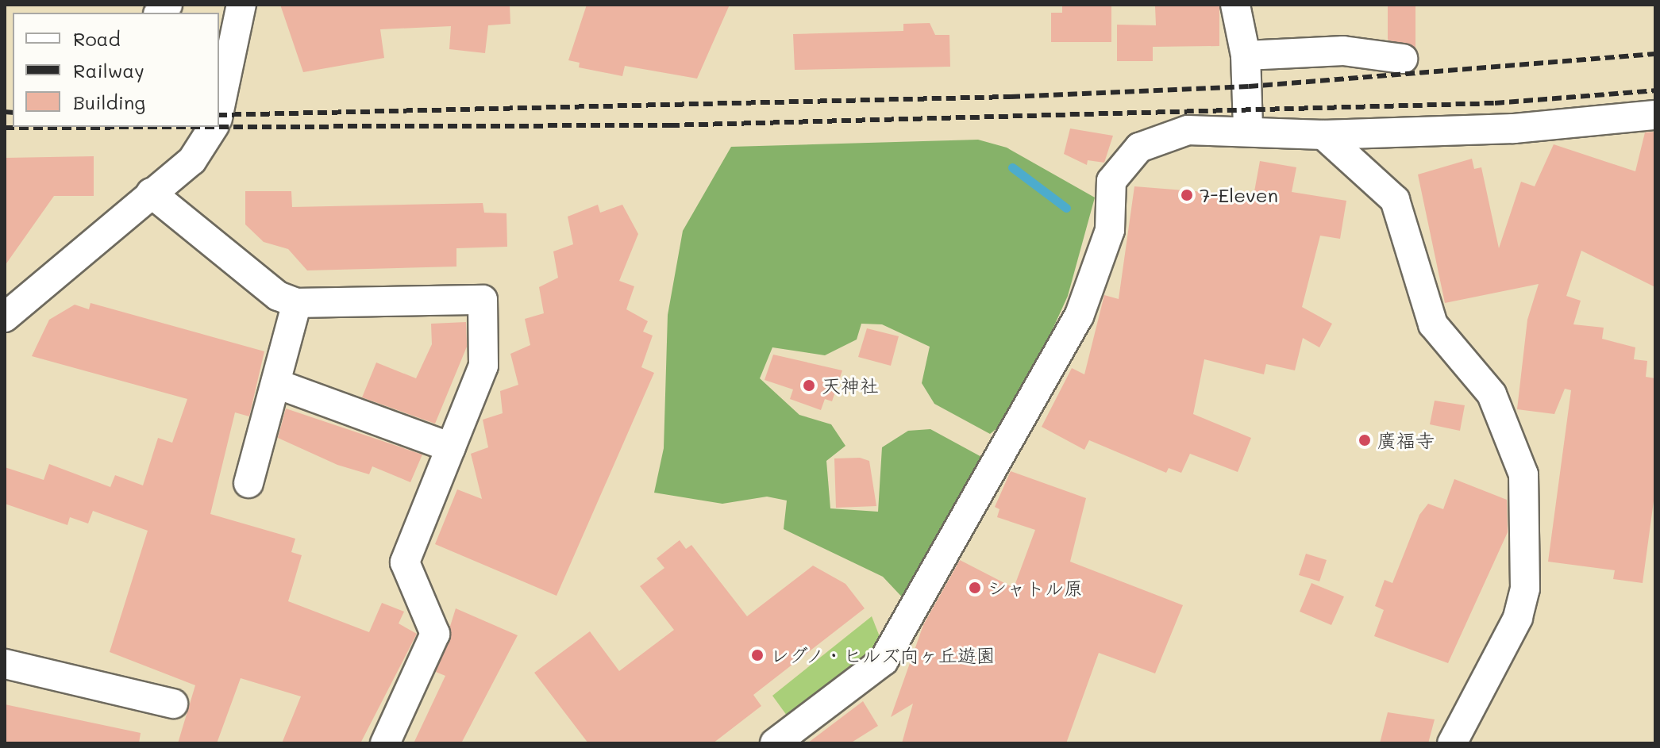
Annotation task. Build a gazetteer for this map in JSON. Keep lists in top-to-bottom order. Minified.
{"places":["7-Eleven","天神社","廣福寺","シャトル原","レグノ・ヒルズ向ヶ丘遊園"],"legend":["Road","Railway","Building"]}
